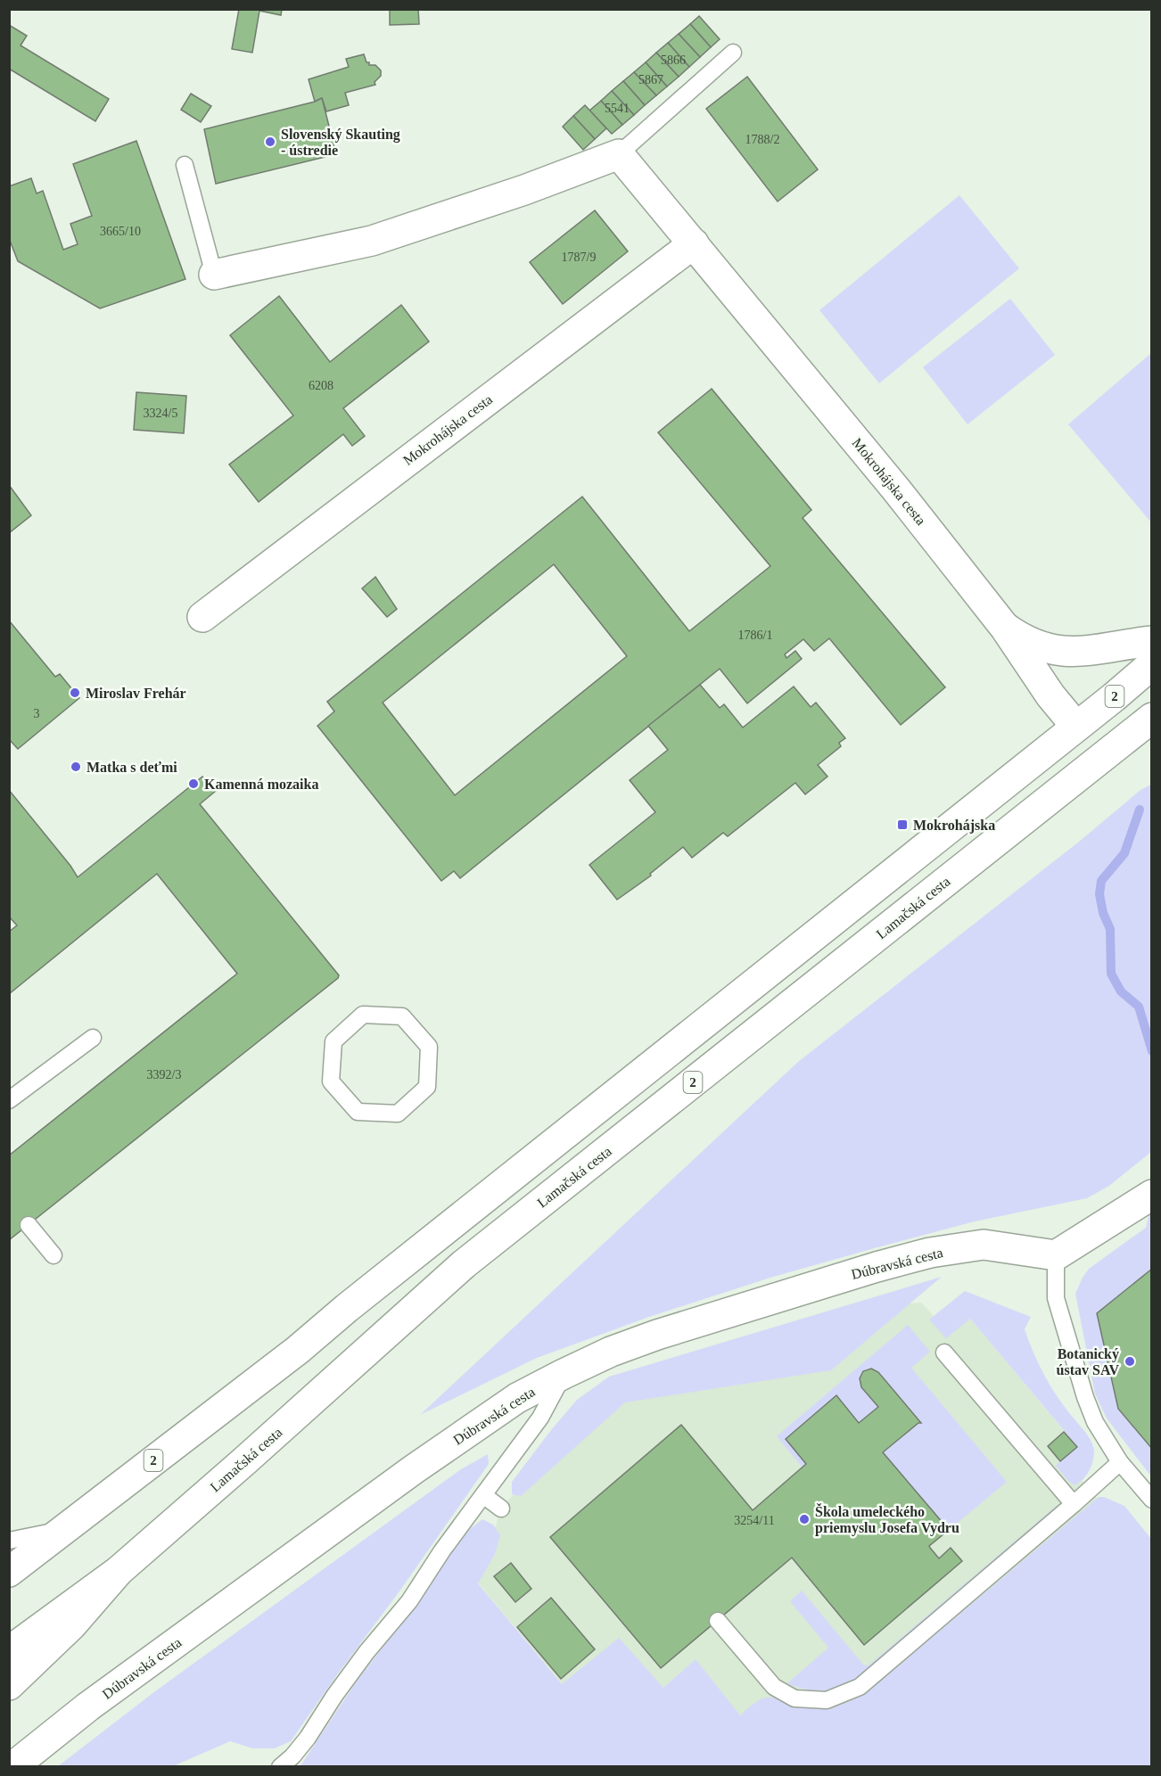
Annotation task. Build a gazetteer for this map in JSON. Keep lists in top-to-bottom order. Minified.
{"streets":{"main road":["Mokrohájska cesta","2","Lamačská cesta","Dúbravská cesta"]},"crossings":[["Mokrohájska cesta","2"],["Mokrohájska cesta","Lamačská cesta"]],"places":{"other":["Slovenský Skauting - ústredie","Miroslav Frehár","Matka s deťmi","Kamenná mozaika","Botanický ústav SAV","Škola umeleckého priemyslu Josefa Vydru"],"transit":["Mokrohájska"]},"house_numbers":["5866","5867","5541","1788/2","3665/10","1787/9","6208","3324/5","1786/1","3","3392/3","3254/11"]}
